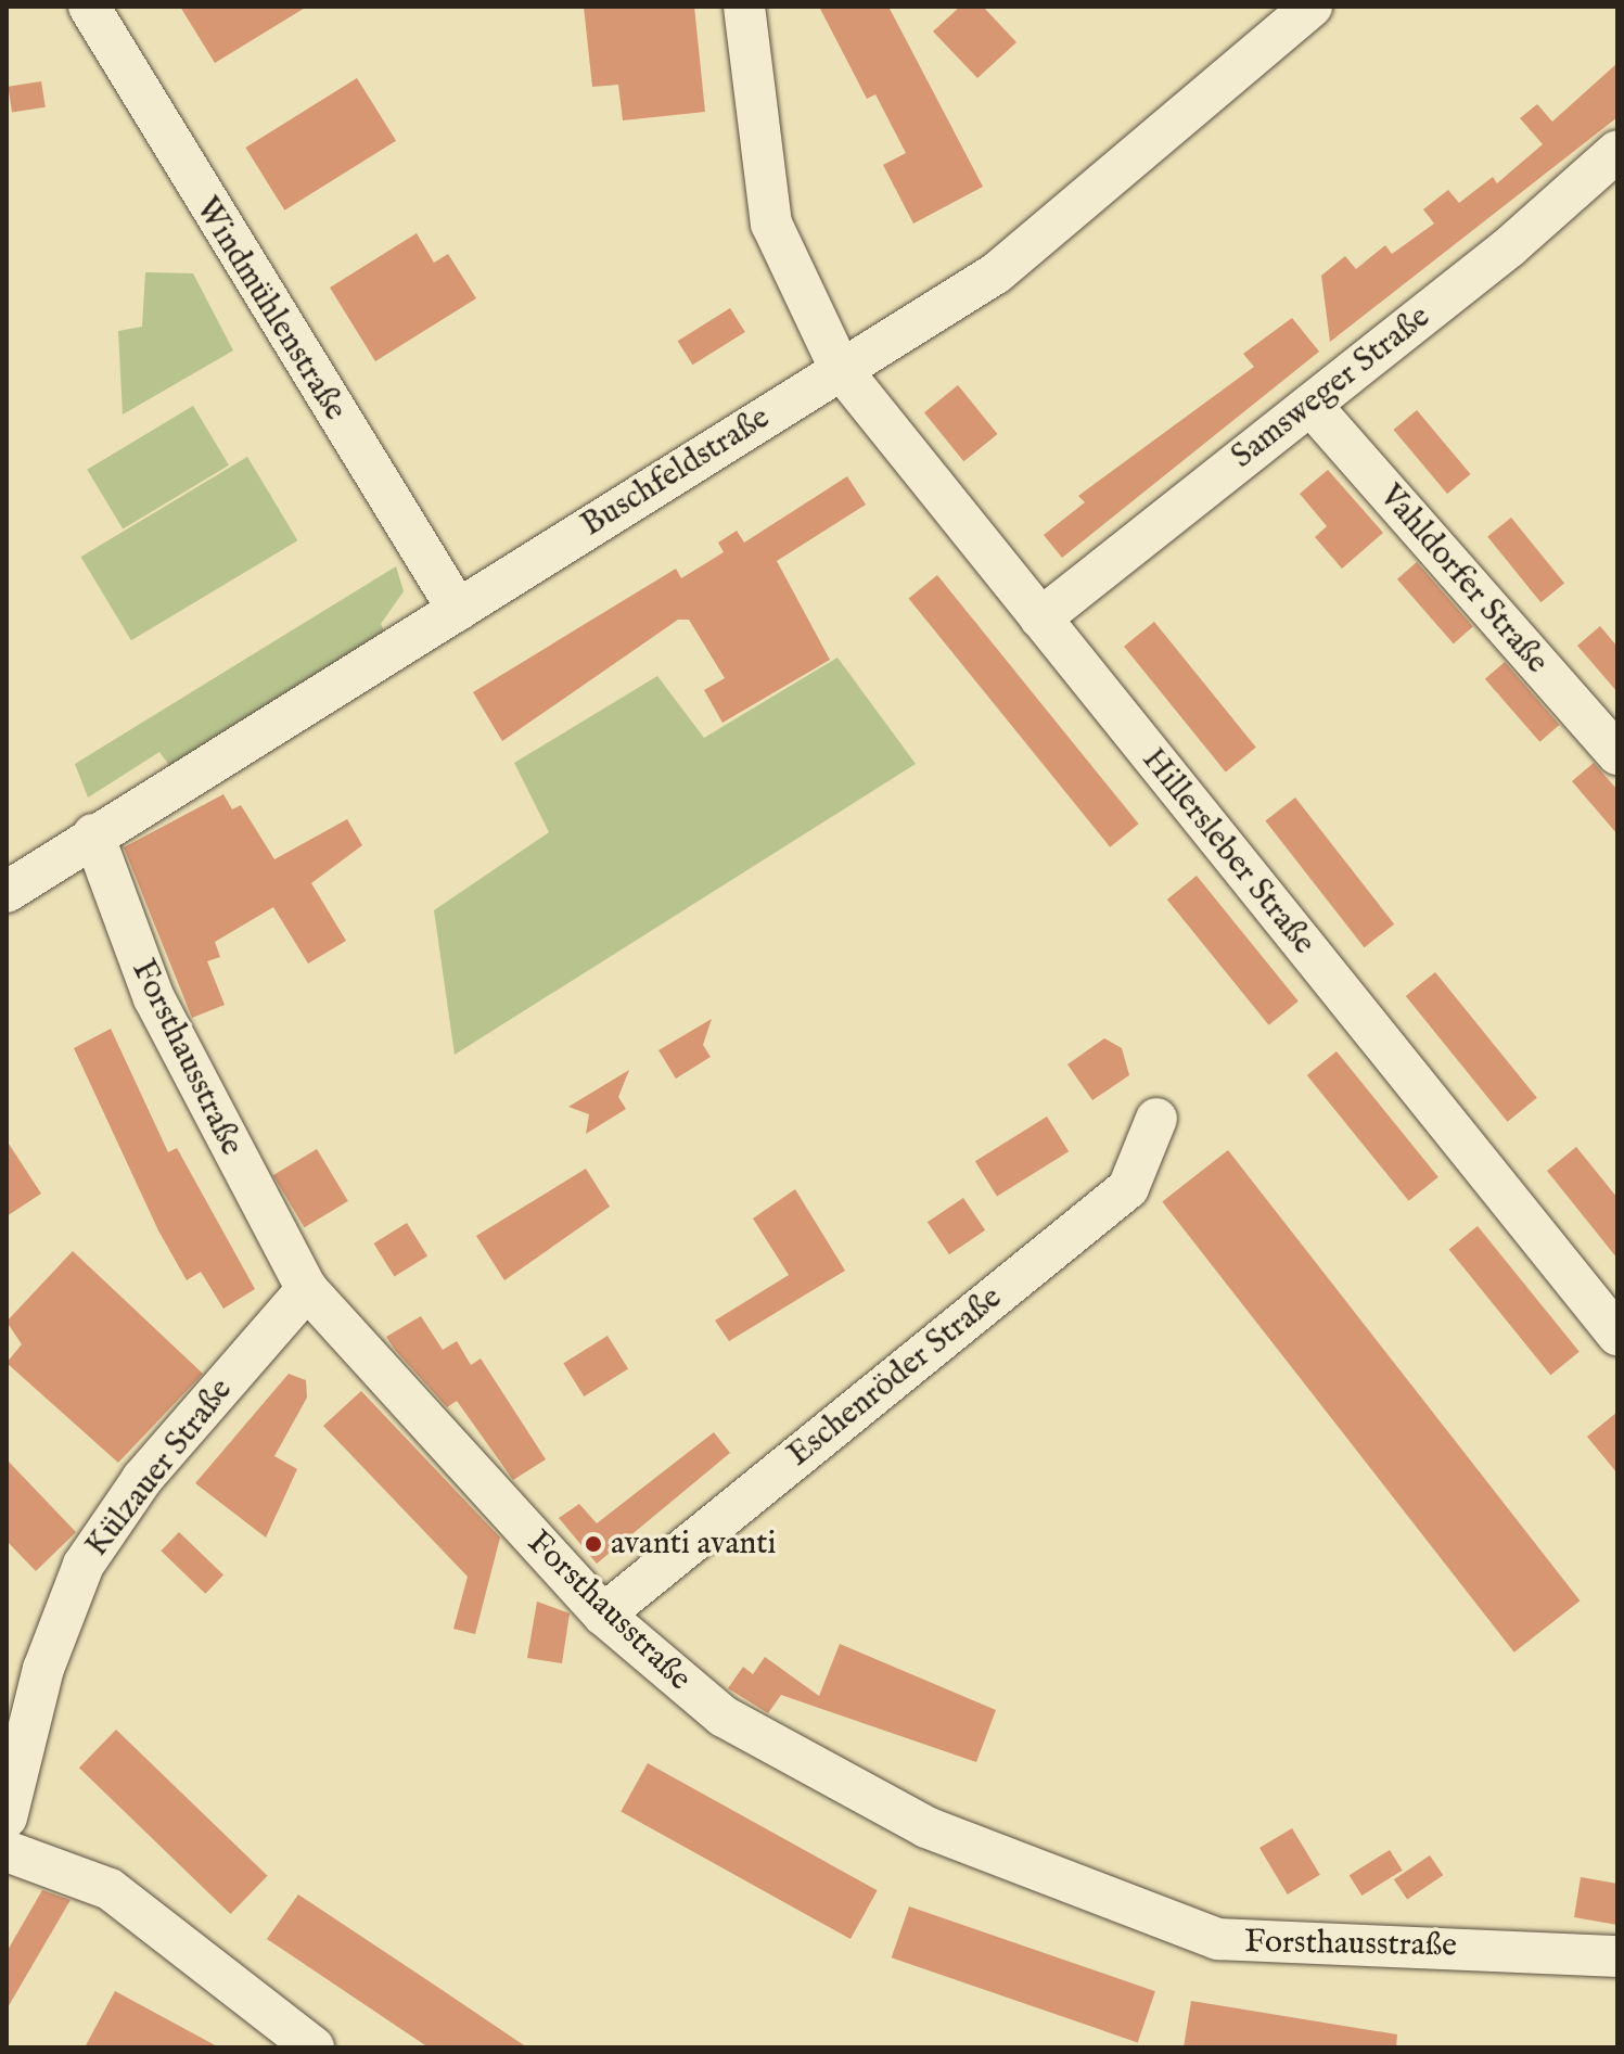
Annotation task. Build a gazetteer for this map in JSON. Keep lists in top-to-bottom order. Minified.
{"streets":{"street":["Windmühlenstraße","Samsweger Straße","Buschfeldstraße","Vahldorfer Straße","Hillersleber Straße","Forsthausstraße","Eschenröder Straße","Külzauer Straße"]},"crossings":[["Windmühlenstraße","Buschfeldstraße"],["Samsweger Straße","Vahldorfer Straße"],["Samsweger Straße","Hillersleber Straße"],["Buschfeldstraße","Hillersleber Straße"],["Buschfeldstraße","Forsthausstraße"],["Forsthausstraße","Eschenröder Straße"],["Forsthausstraße","Külzauer Straße"]],"places":["avanti avanti"]}
